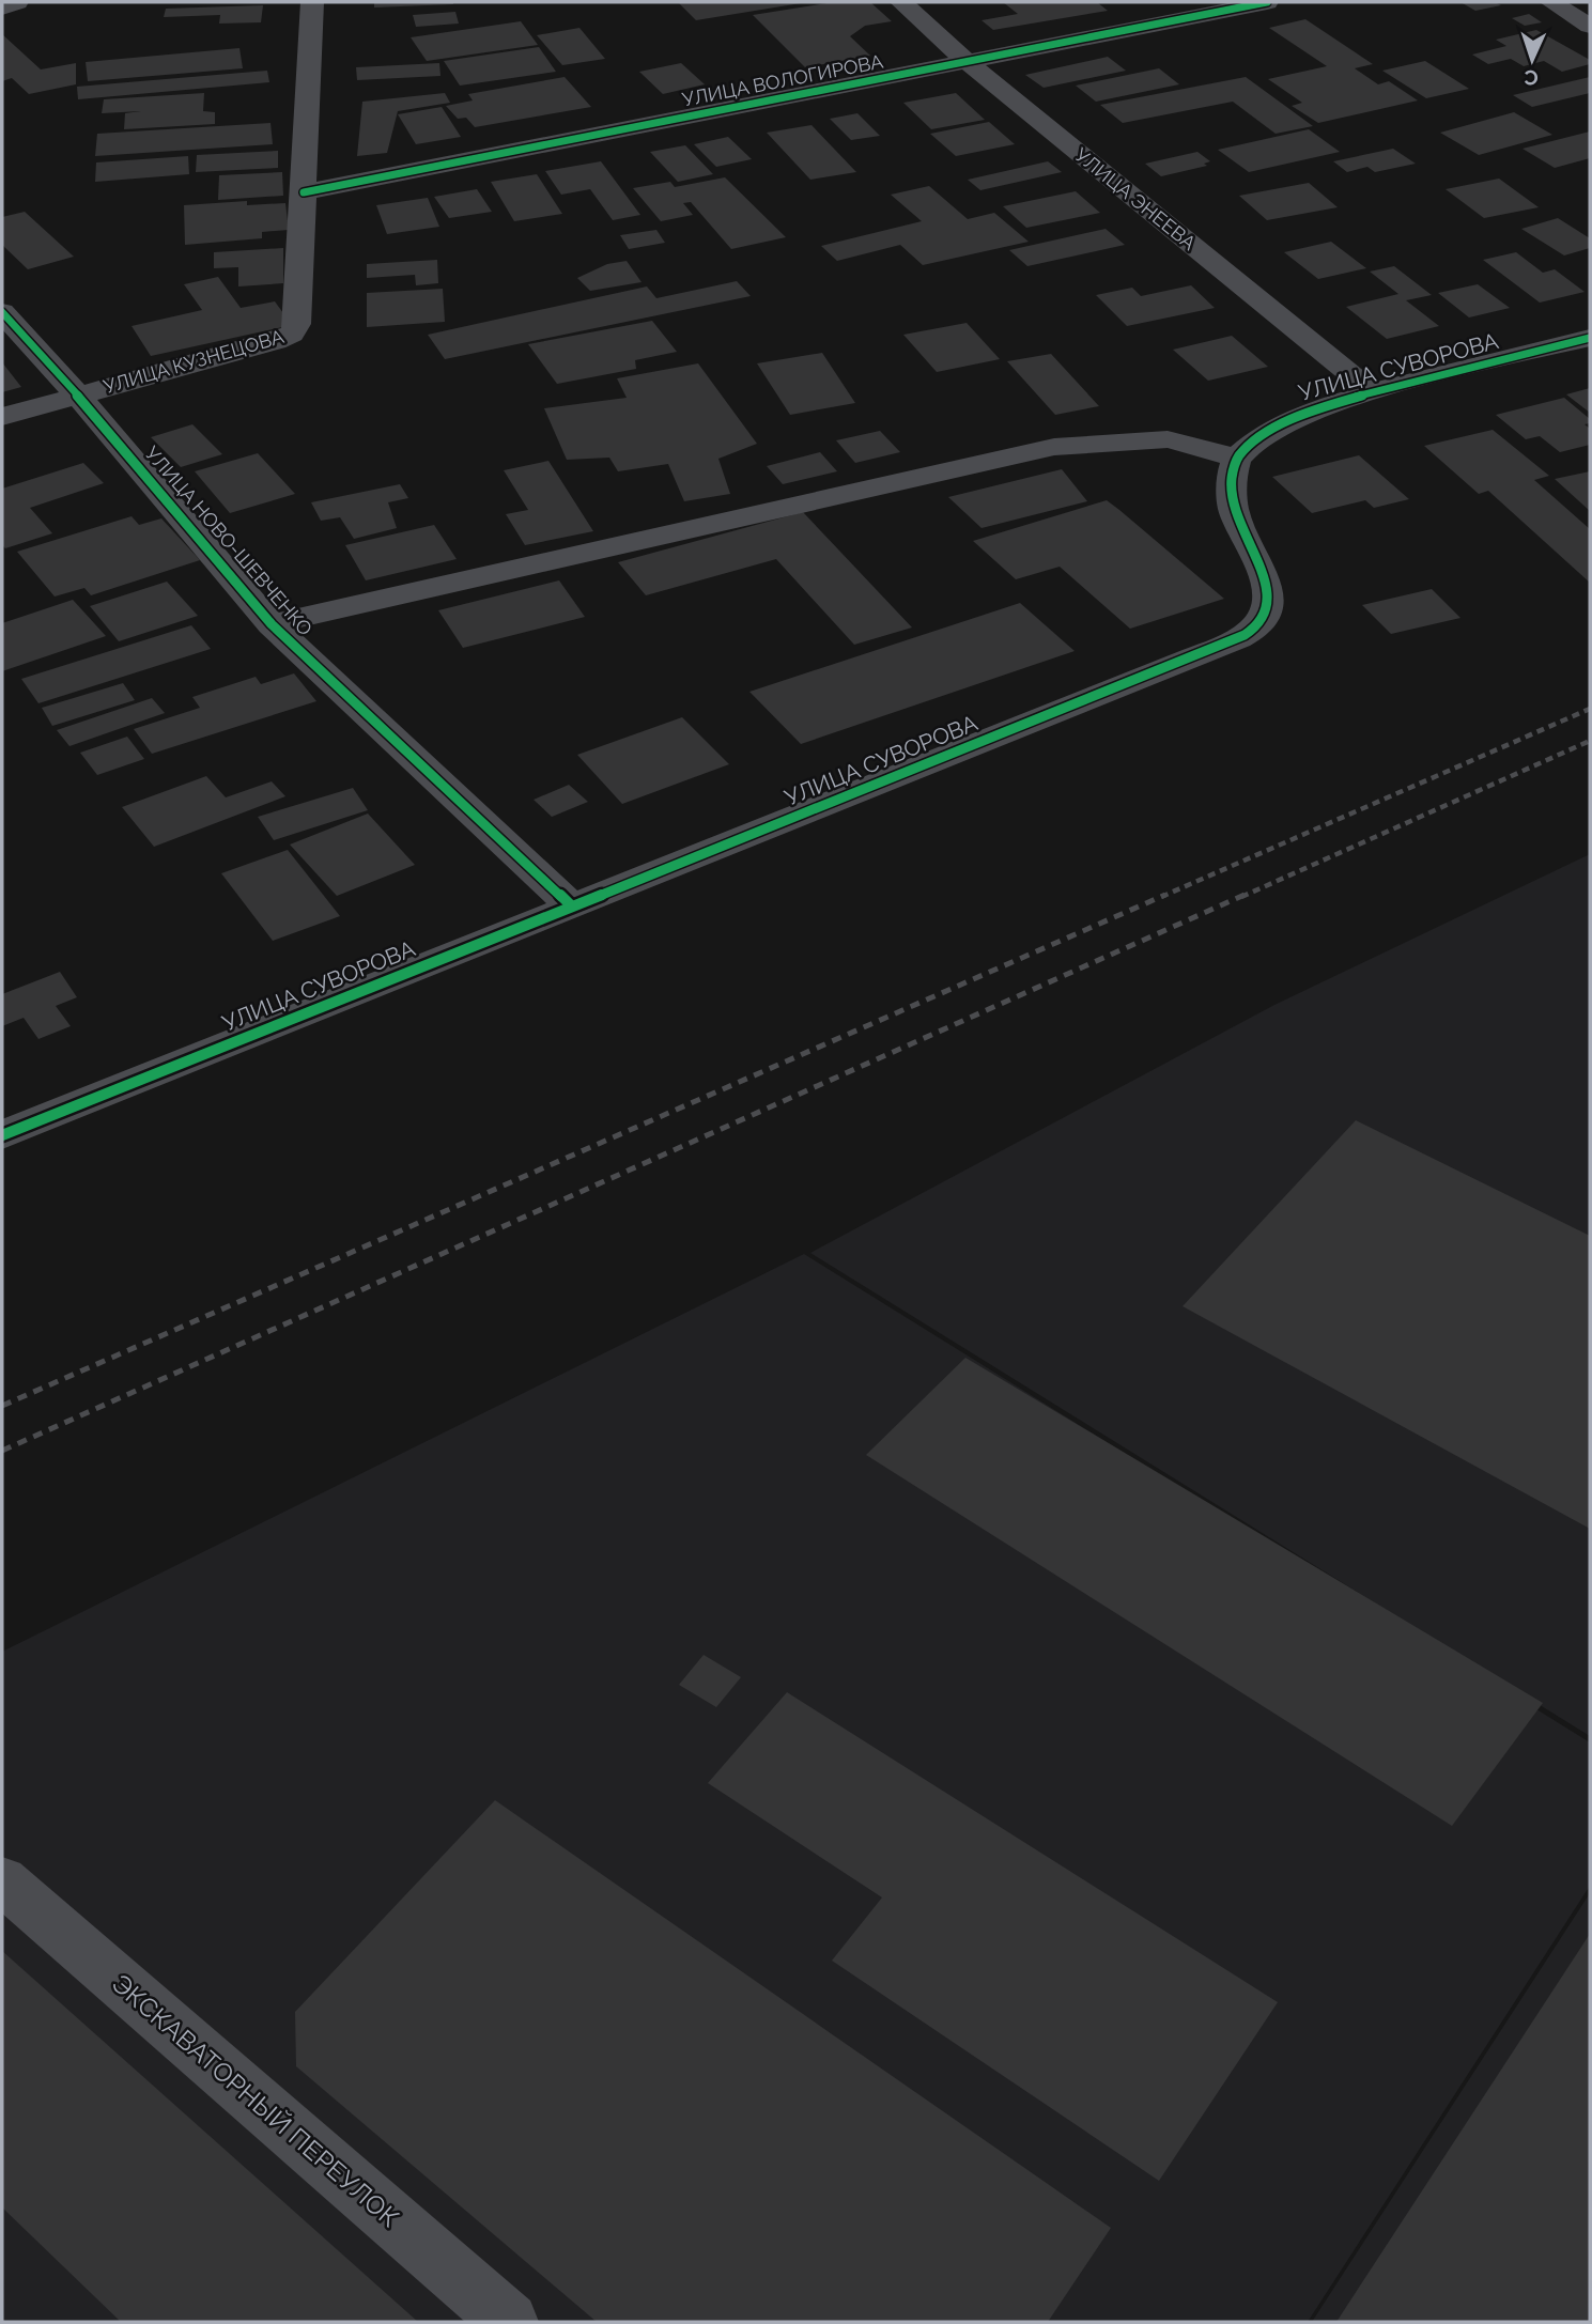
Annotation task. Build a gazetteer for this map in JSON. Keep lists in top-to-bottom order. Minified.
{"streets":{"street":["УЛИЦА ВОЛОГИРОВА","УЛИЦА ЭНЕЕВА","УЛИЦА КУЗНЕЦОВА","УЛИЦА СУВОРОВА","УЛИЦА НОВО-ШЕВЧЕНКО","ЭКСКАВАТОРНЫЙ ПЕРЕУЛОК"]},"crossings":[["УЛИЦА ВОЛОГИРОВА","УЛИЦА ЭНЕЕВА"],["УЛИЦА ВОЛОГИРОВА","УЛИЦА КУЗНЕЦОВА"],["УЛИЦА ЭНЕЕВА","УЛИЦА СУВОРОВА"],["УЛИЦА КУЗНЕЦОВА","УЛИЦА НОВО-ШЕВЧЕНКО"],["УЛИЦА СУВОРОВА","УЛИЦА НОВО-ШЕВЧЕНКО"]],"north":"bottom"}
